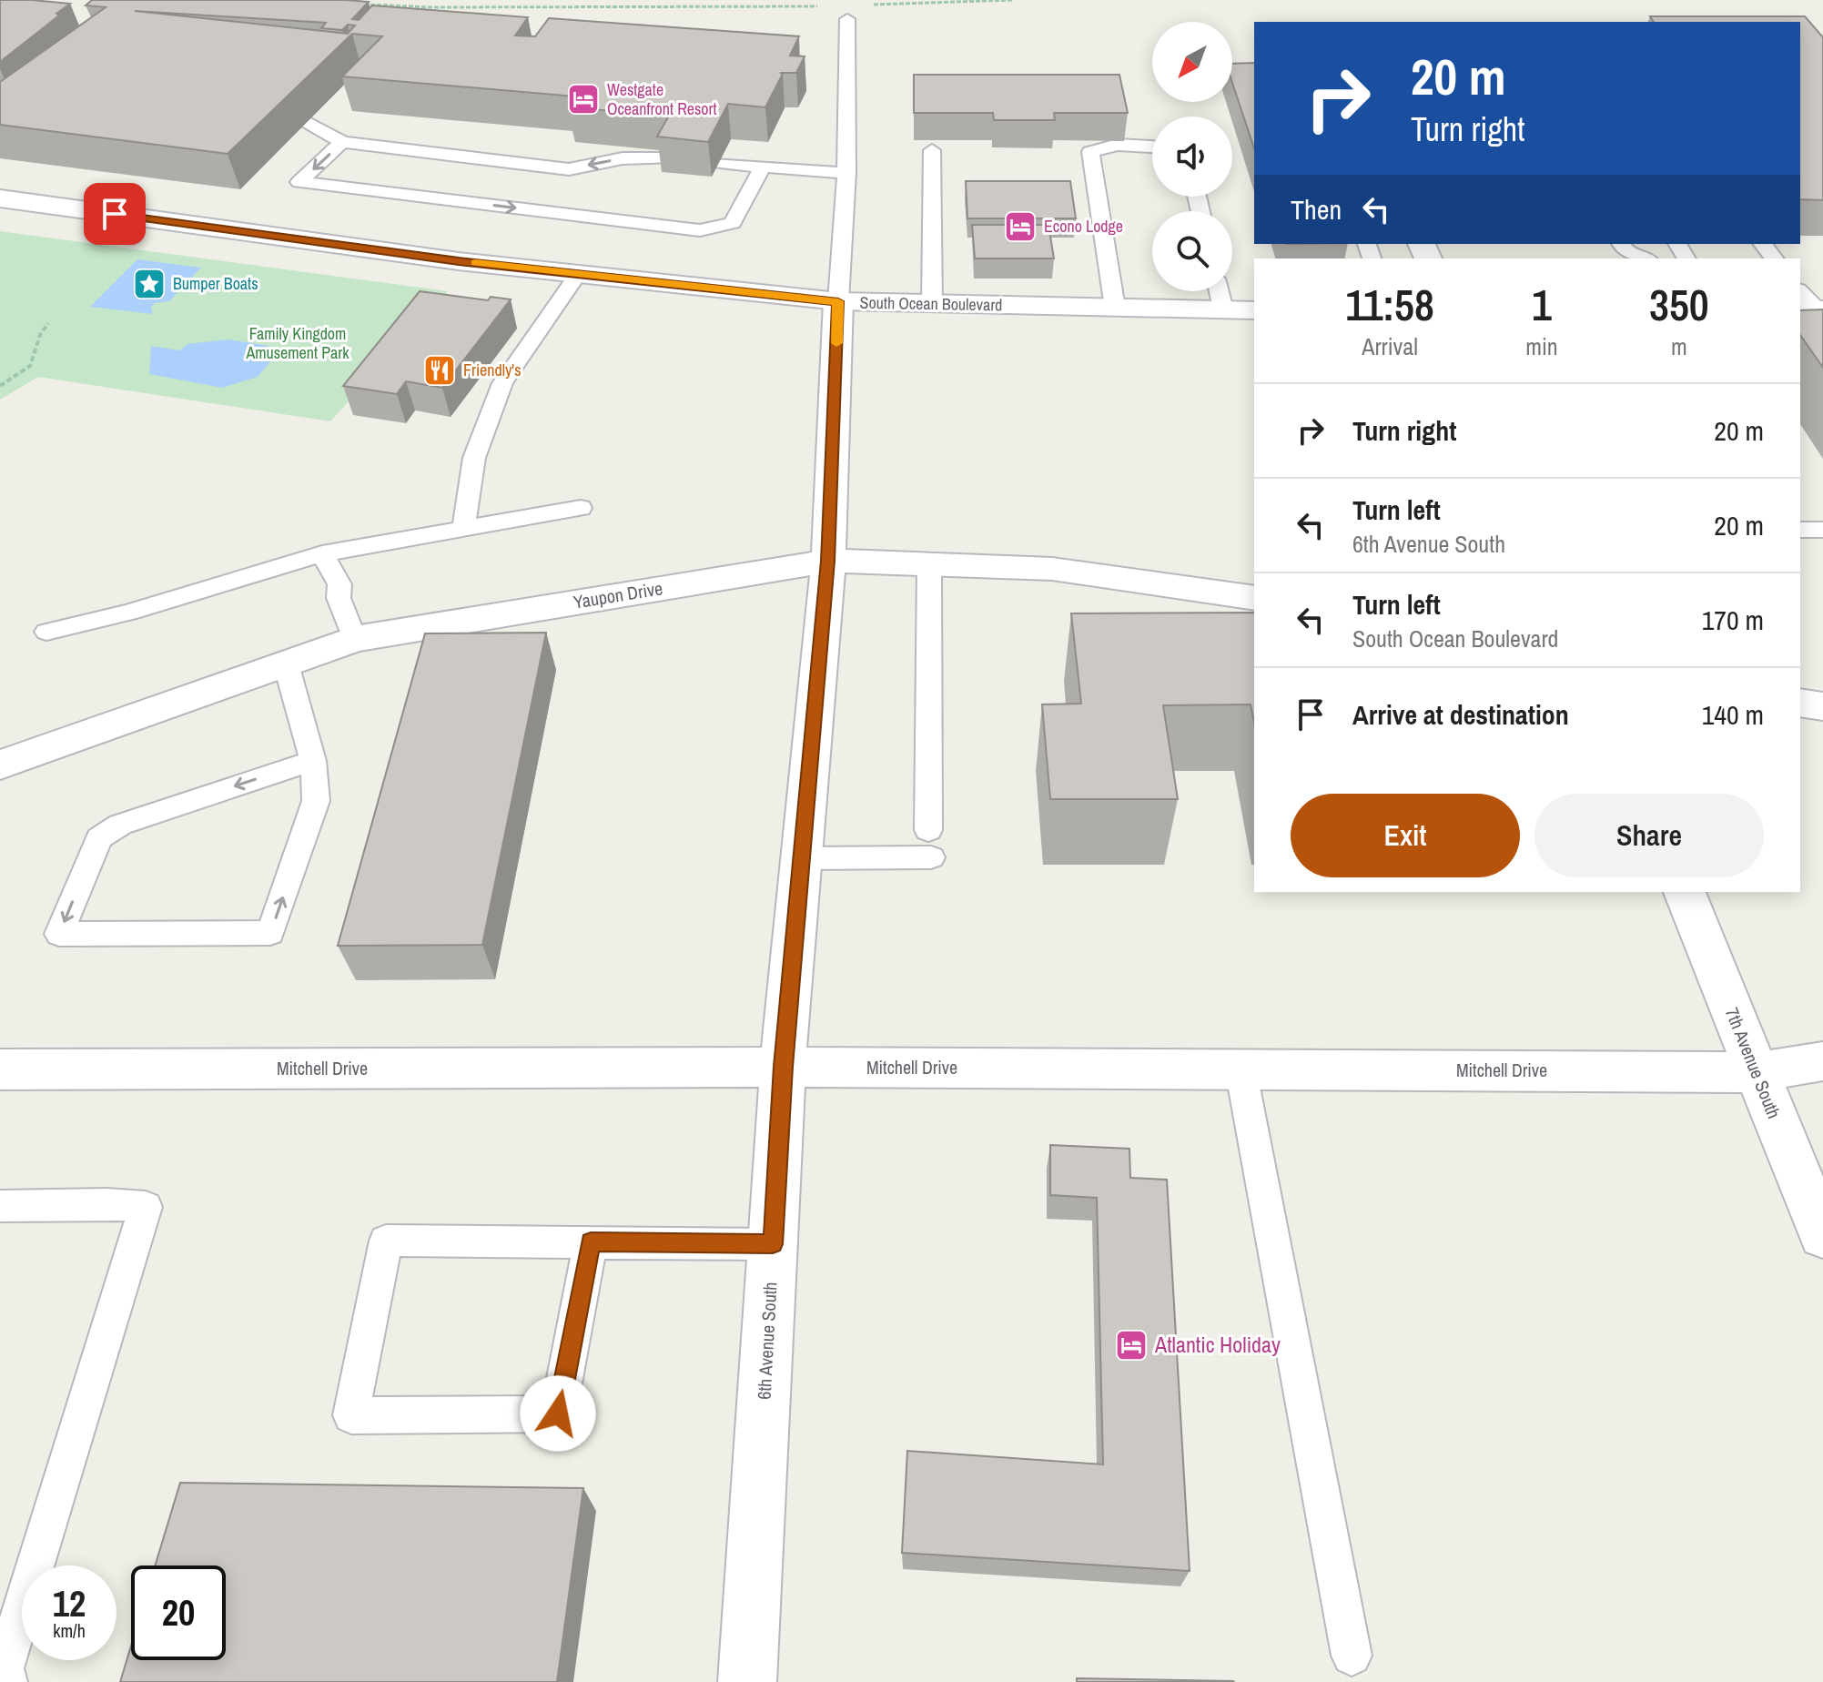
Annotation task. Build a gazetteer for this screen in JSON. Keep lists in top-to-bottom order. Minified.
{"streets":{"street":["South Ocean Boulevard","Yaupon Drive","7th Avenue South","Mitchell Drive","6th Avenue South"]},"crossings":[["South Ocean Boulevard","6th Avenue South"],["Yaupon Drive","6th Avenue South"],["7th Avenue South","Mitchell Drive"],["Mitchell Drive","6th Avenue South"]],"parks":["Family Kingdom Amusement Park"],"places":{"hotel":["Westgate Oceanfront Resort","Econo Lodge","Atlantic Holiday"],"place":["Bumper Boats"],"restaurant":["Friendly's"]},"north":"bottom left","page":{"turn":["20 m","Turn right"],"then":"Then","eta":["11:58","Arrival","1","min","350","m"],"list":[{"name":"Turn right","value":"20 m"},{"name":"Turn left","note":"6th Avenue South","value":"20 m"},{"name":"Turn left","note":"South Ocean Boulevard","value":"170 m"},{"name":"Arrive at destination","value":"140 m"}],"buttons":["Exit","Share"],"speed":"12 km/h","limit":"20"}}
